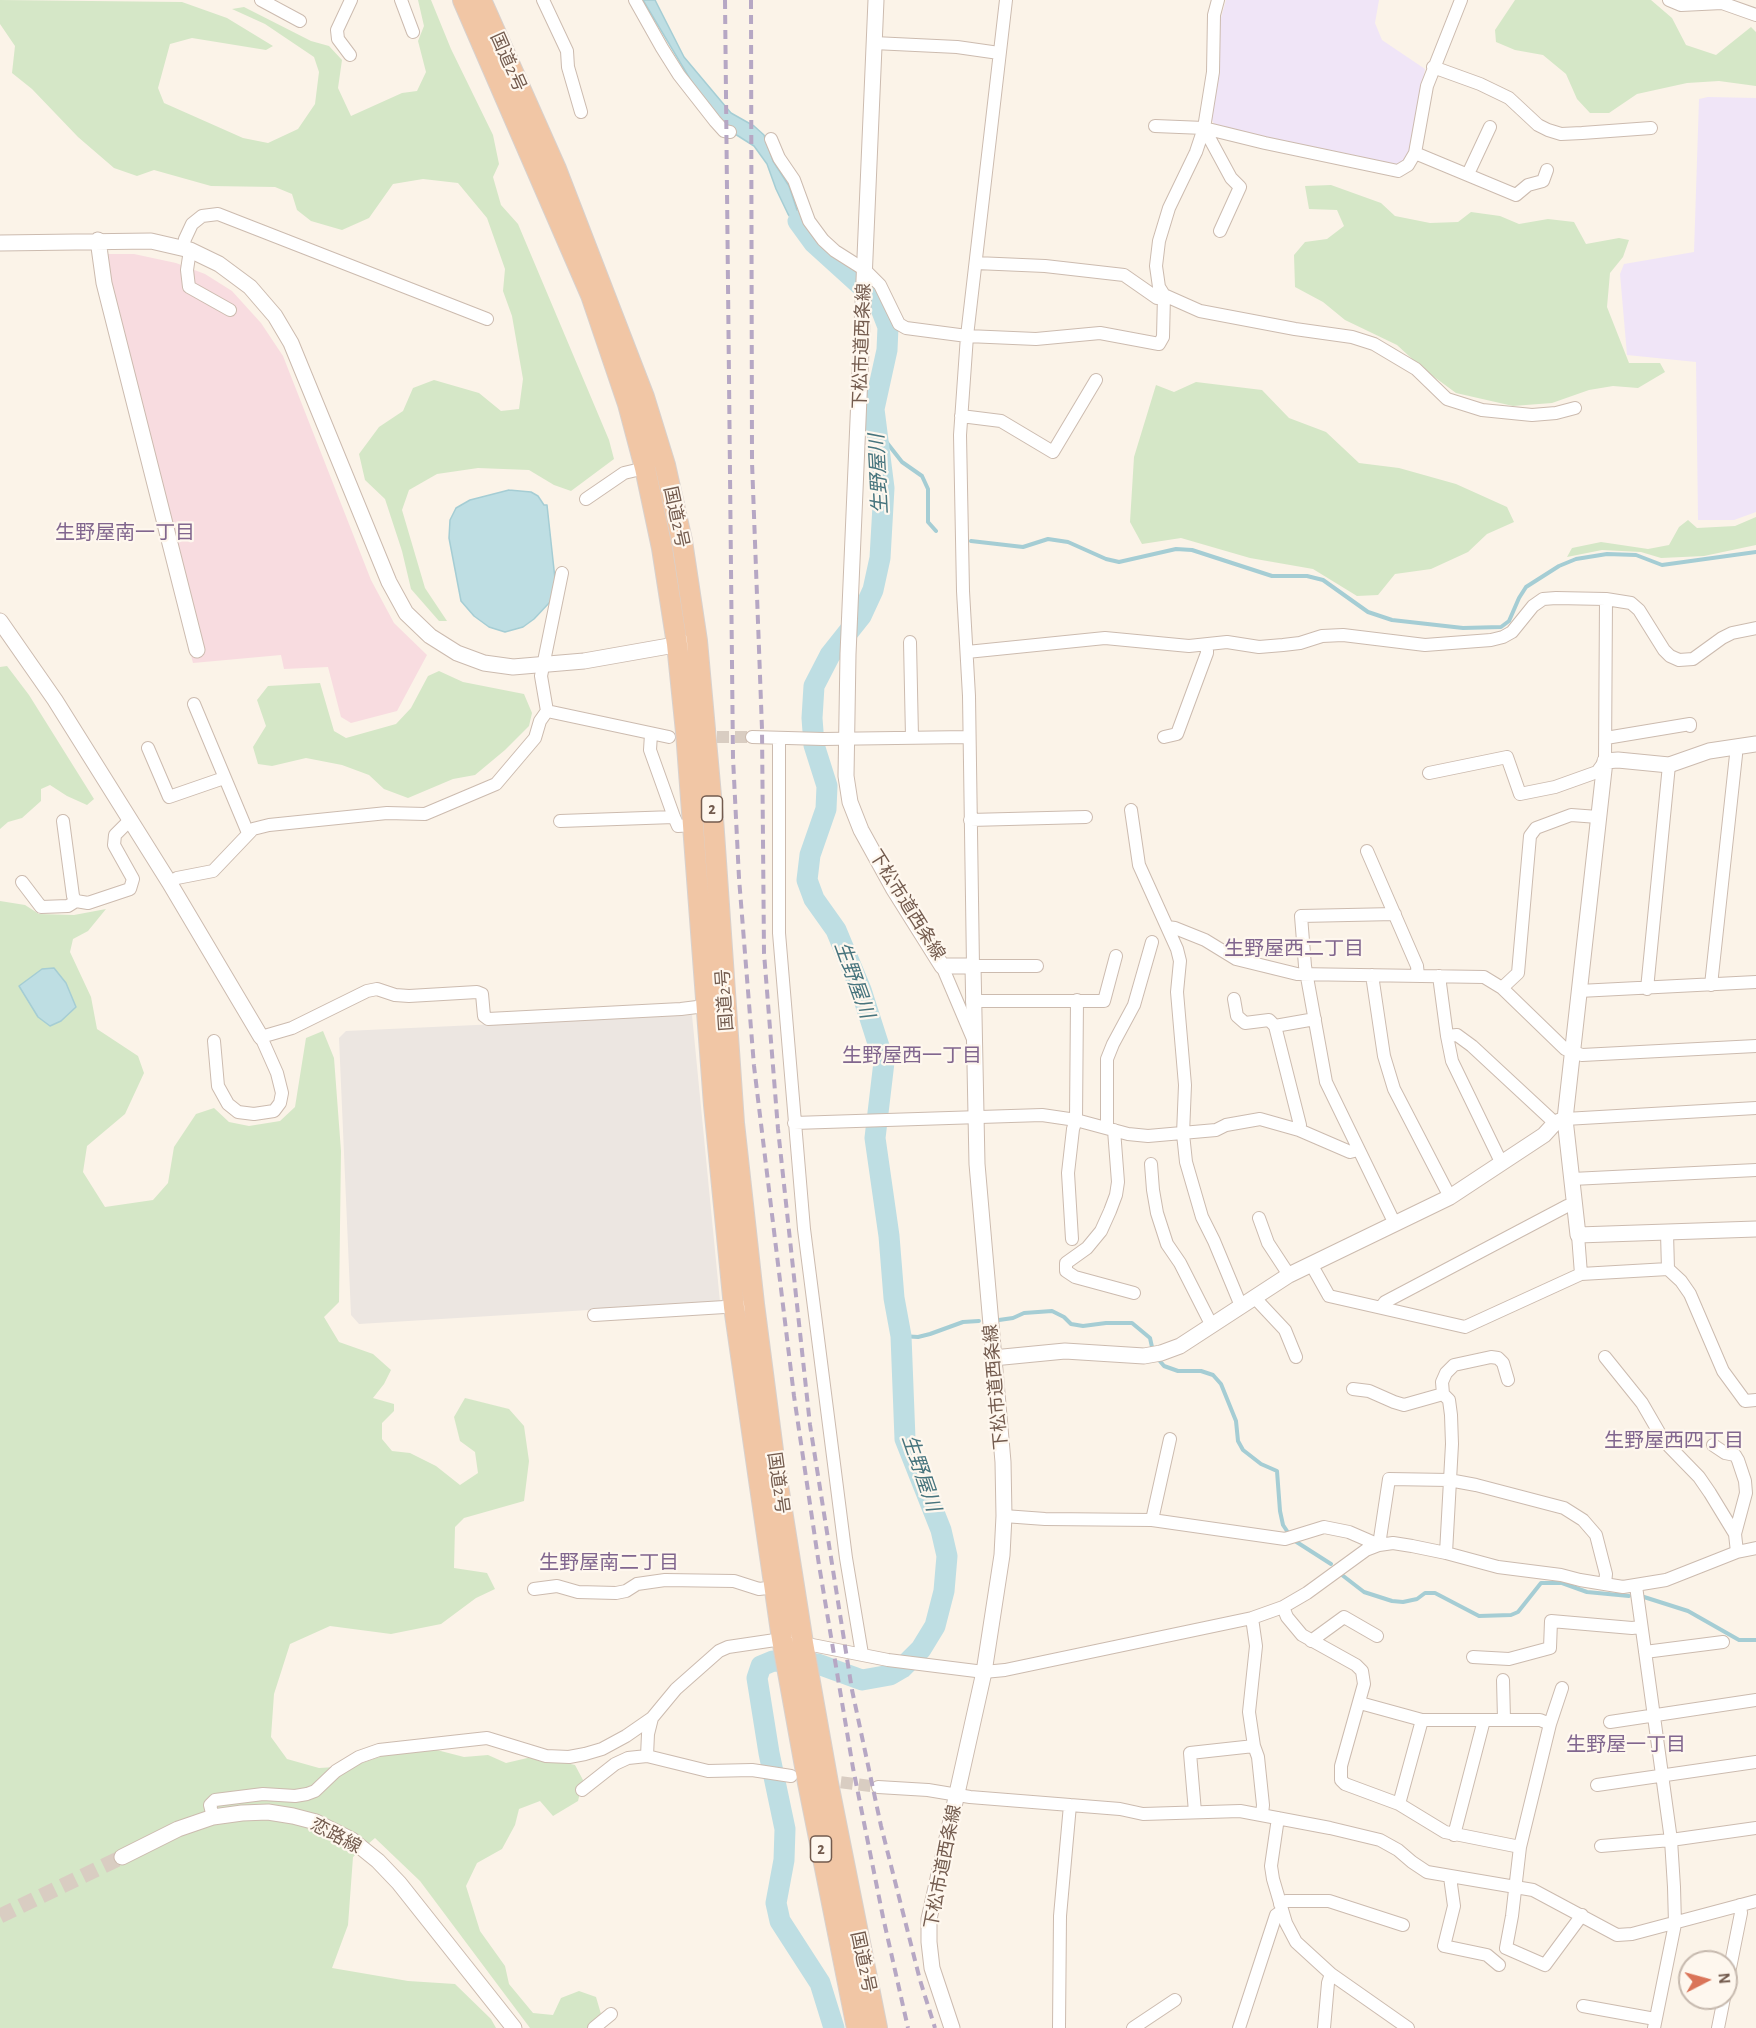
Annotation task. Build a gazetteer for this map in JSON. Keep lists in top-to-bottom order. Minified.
{"streets":{"highway":["国道2号","2"],"street":["下松市道西条線","恋路線"]},"districts":["生野屋南一丁目","生野屋西二丁目","生野屋西一丁目","生野屋西四丁目","生野屋南二丁目","生野屋一丁目"],"water":["生野屋川"],"north":"right"}
